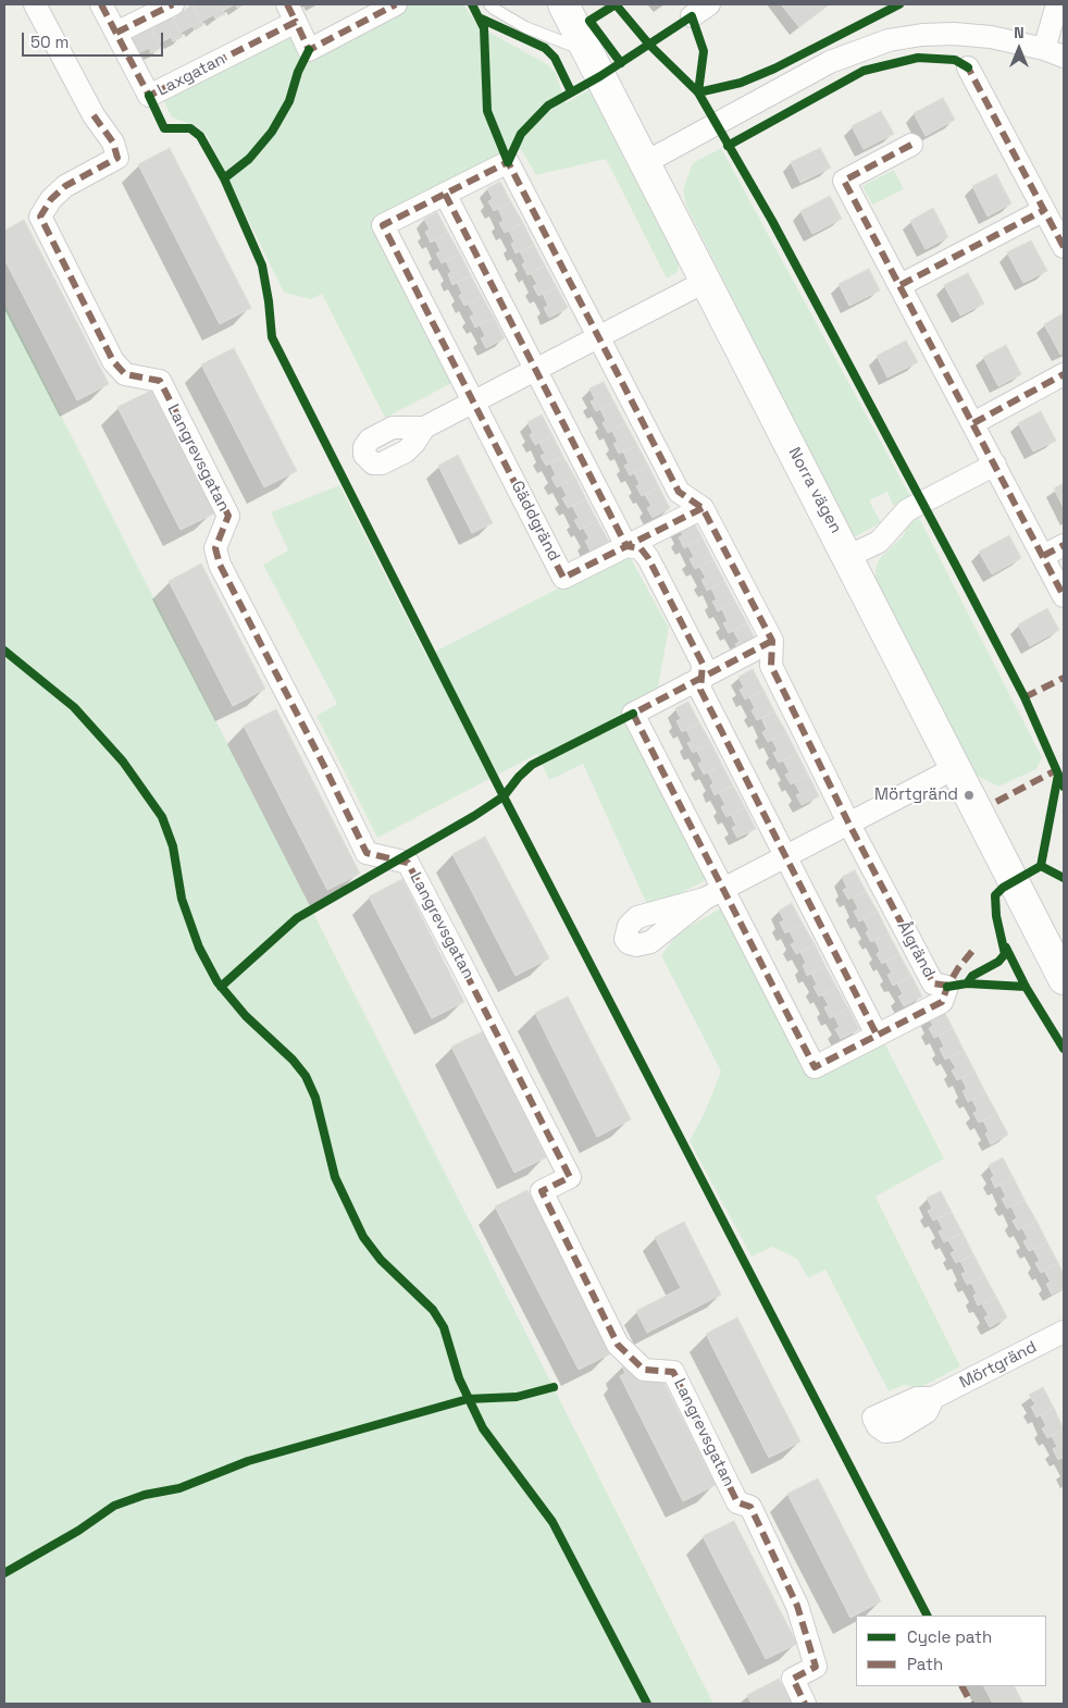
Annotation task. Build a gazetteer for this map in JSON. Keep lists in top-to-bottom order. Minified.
{"streets":{"street":["Laxgatan","Langrevsgatan","Norra vägen","Gäddgränd","Ålgränd","Mörtgränd"]},"crossings":[["Gäddgränd","Ålgränd"]],"places":["Mörtgränd"],"legend":["Cycle path","Path"],"scale_bar":"50 m","north":"top"}
